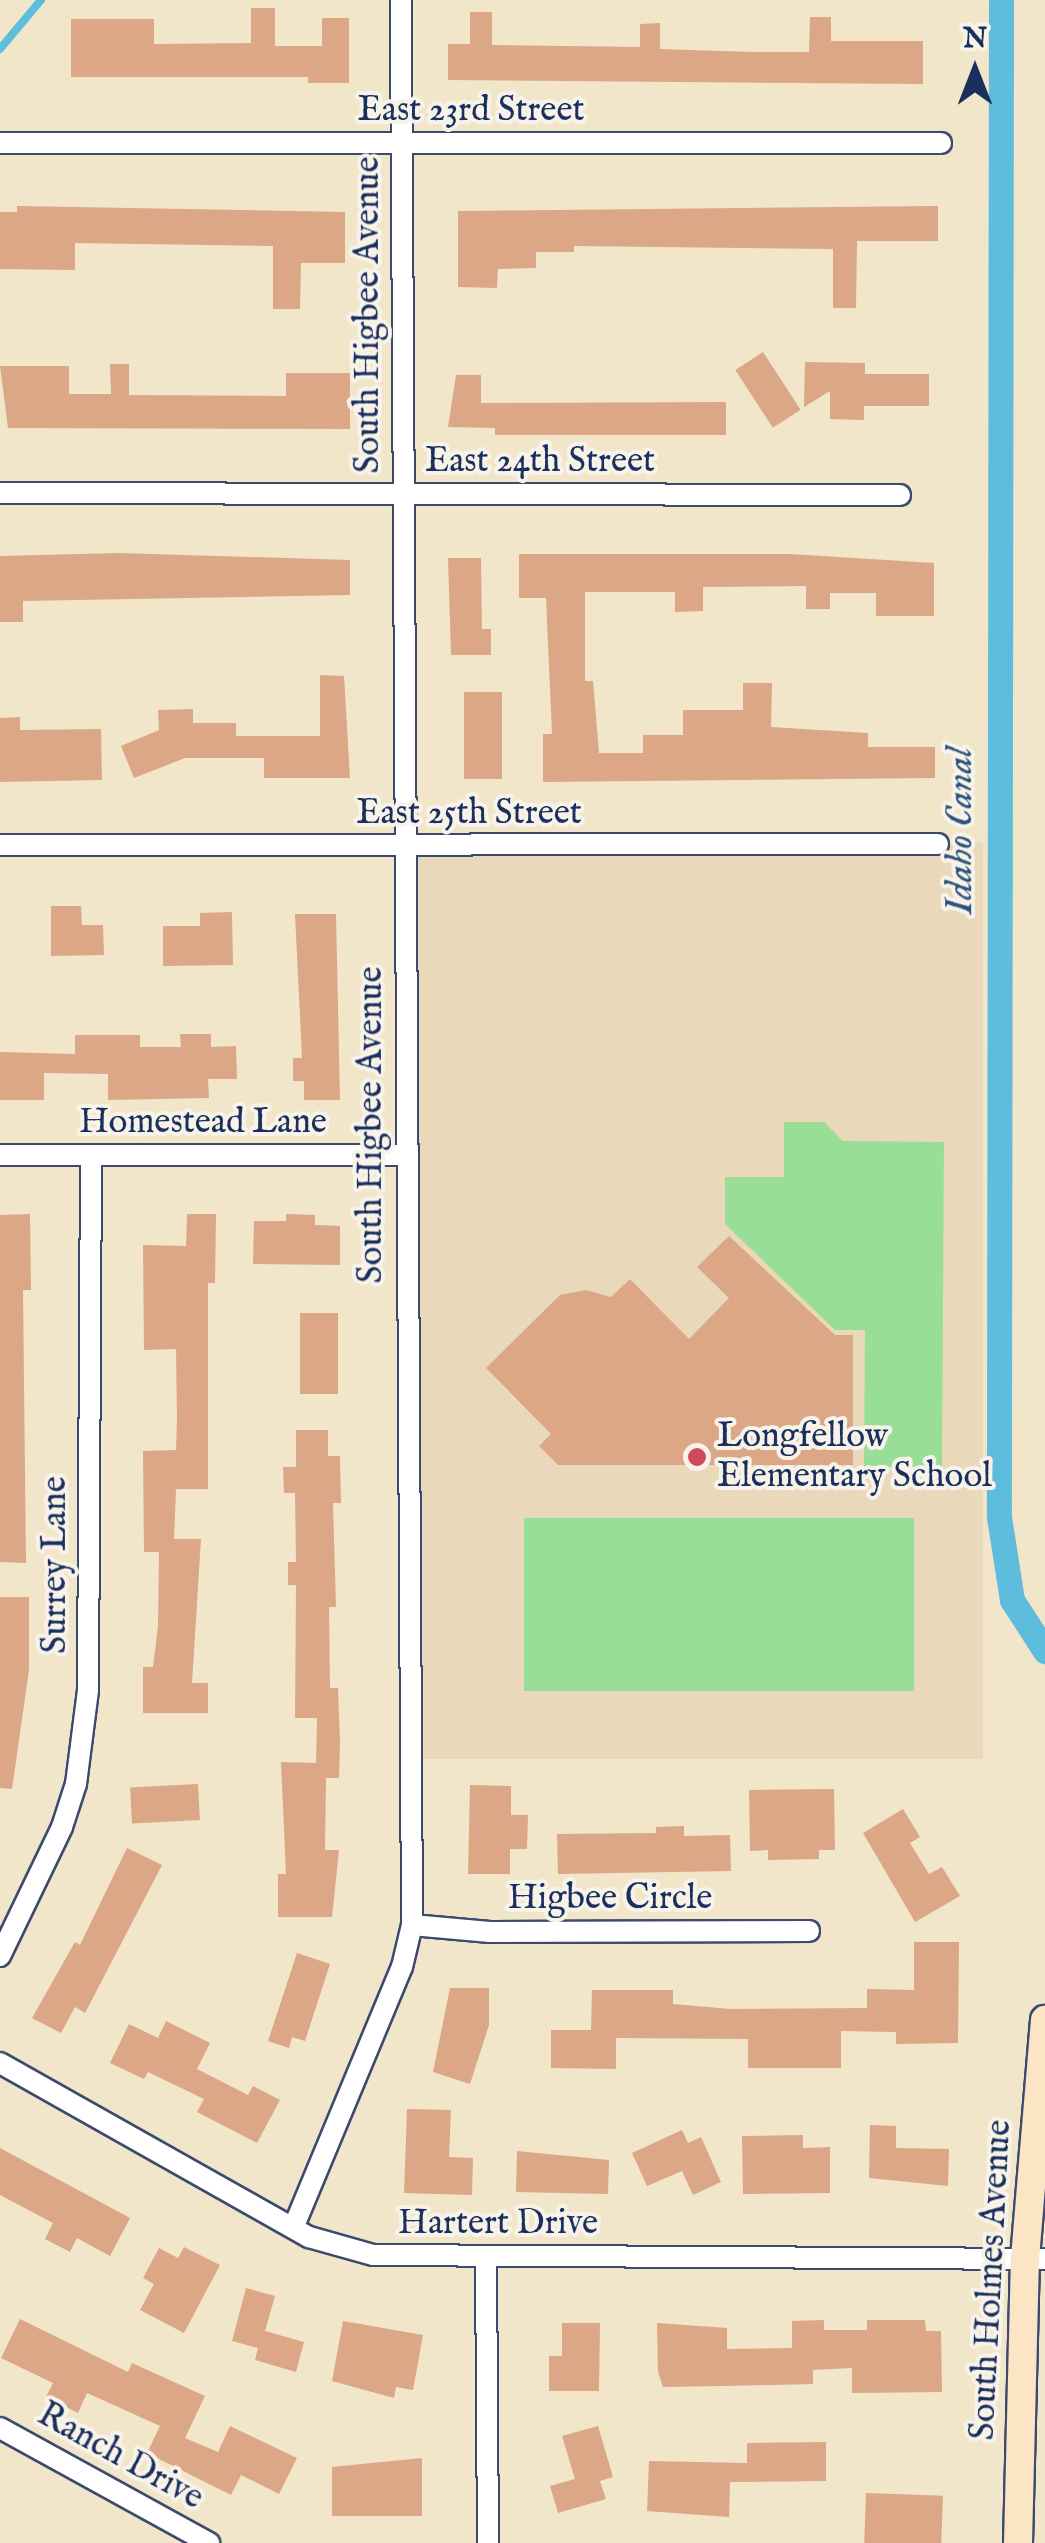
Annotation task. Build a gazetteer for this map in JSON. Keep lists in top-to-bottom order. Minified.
{"streets":{"main road":["South Holmes Avenue"],"street":["East 23rd Street","South Higbee Avenue","East 24th Street","East 25th Street","Homestead Lane","Surrey Lane","Higbee Circle","Hartert Drive","Ranch Drive"]},"crossings":[["East 23rd Street","South Higbee Avenue"],["South Higbee Avenue","East 24th Street"],["South Higbee Avenue","East 25th Street"],["South Higbee Avenue","Homestead Lane"],["South Higbee Avenue","Higbee Circle"],["South Higbee Avenue","Hartert Drive"],["Homestead Lane","Surrey Lane"],["Hartert Drive","South Holmes Avenue"]],"water":["Idaho Canal"],"places":["Longfellow Elementary School"],"north":"top"}
